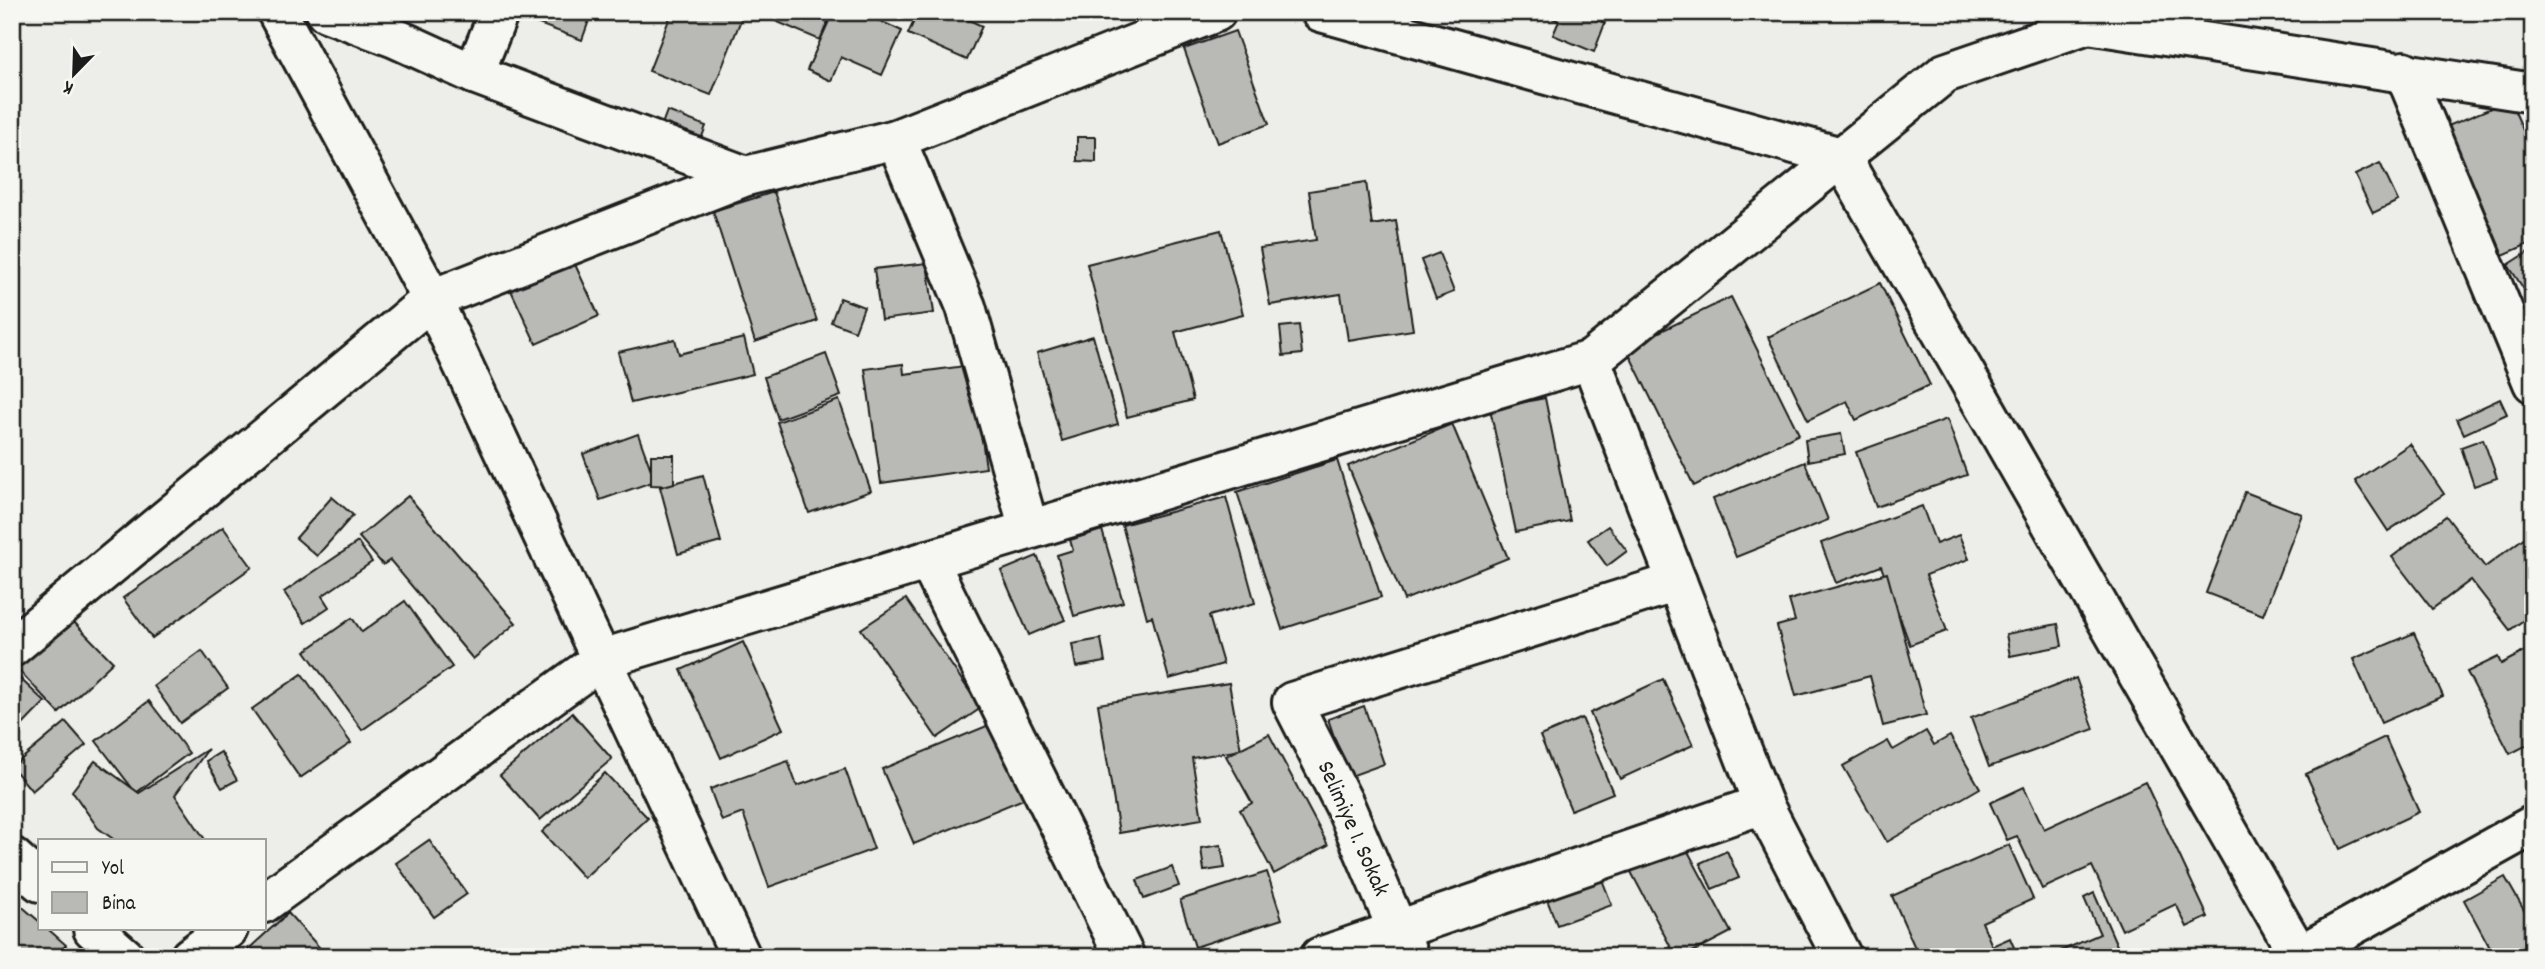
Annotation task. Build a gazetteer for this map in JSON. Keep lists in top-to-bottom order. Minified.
{"streets":{"street":["Selimiye 1. Sokak"]},"legend":["Yol","Bina"],"north":"bottom left"}
